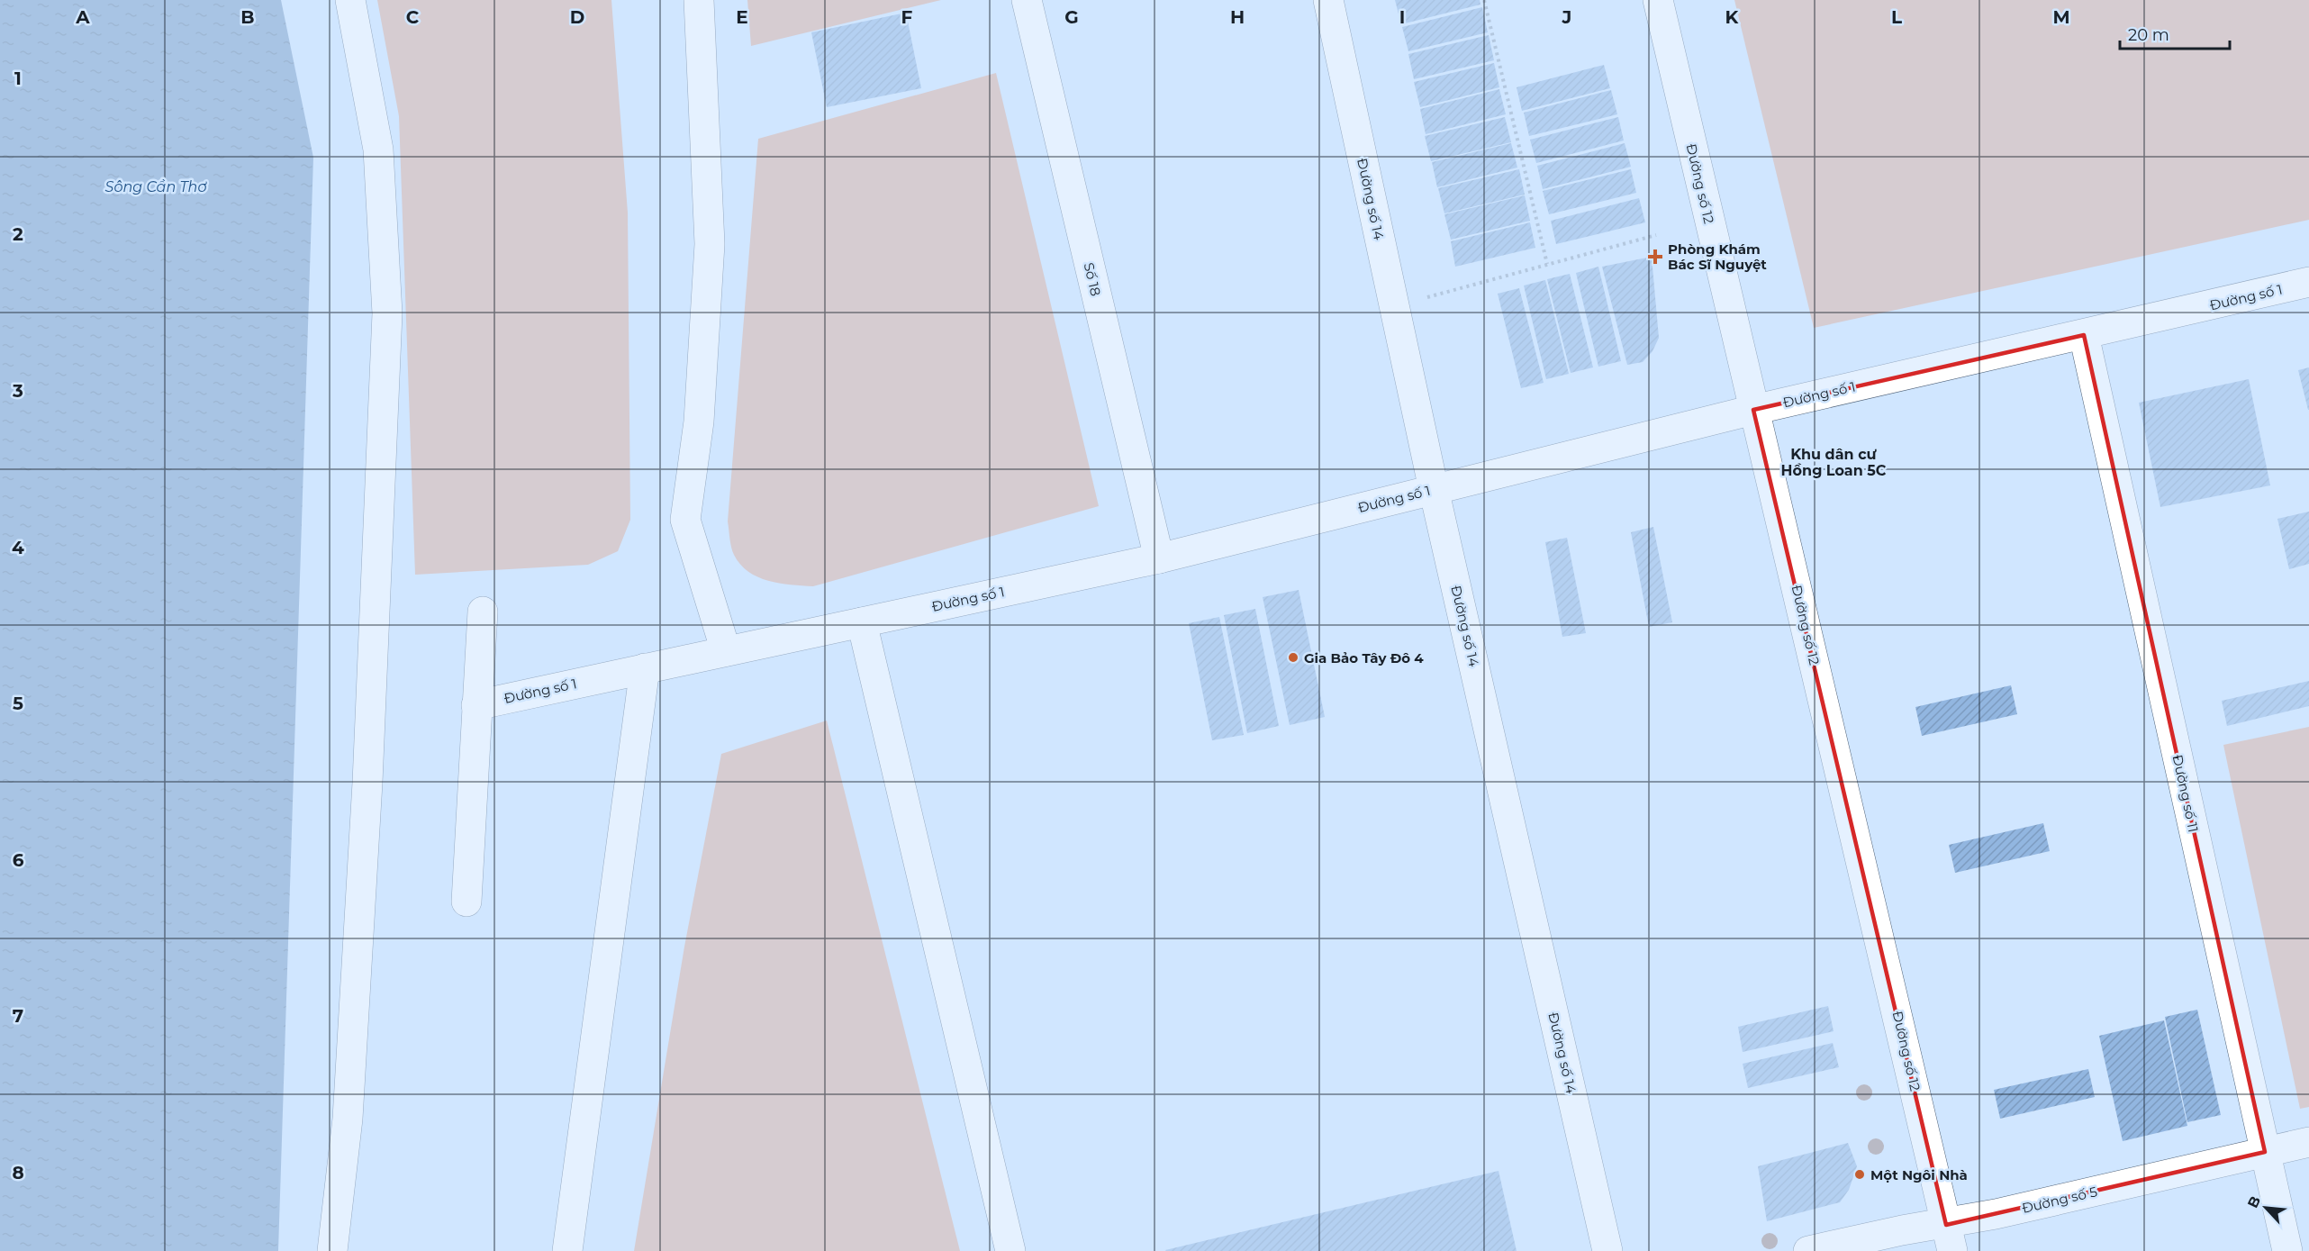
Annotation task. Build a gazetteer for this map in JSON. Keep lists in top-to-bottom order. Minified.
{"streets":{"street":["Đường số 12","Đường số 14","Số 18","Đường số 1","Đường số 11","Đường số 5"]},"crossings":[["Đường số 12","Đường số 1"],["Đường số 12","Đường số 5"],["Đường số 14","Đường số 1"],["Số 18","Đường số 1"],["Đường số 1","Đường số 11"],["Đường số 11","Đường số 5"]],"districts":["Khu dân cư Hồng Loan 5C"],"water":["Sông Cần Thơ"],"places":{"health":["Phòng Khám Bác Sĩ Nguyệt"],"other":["Gia Bảo Tây Đô 4","Một Ngôi Nhà"]},"scale_bar":"20 m","north":"top left","grid":{"columns":["A","B","C","D","E","F","G","H","I","J","K","L","M"],"rows":["1","2","3","4","5","6","7","8"]}}
